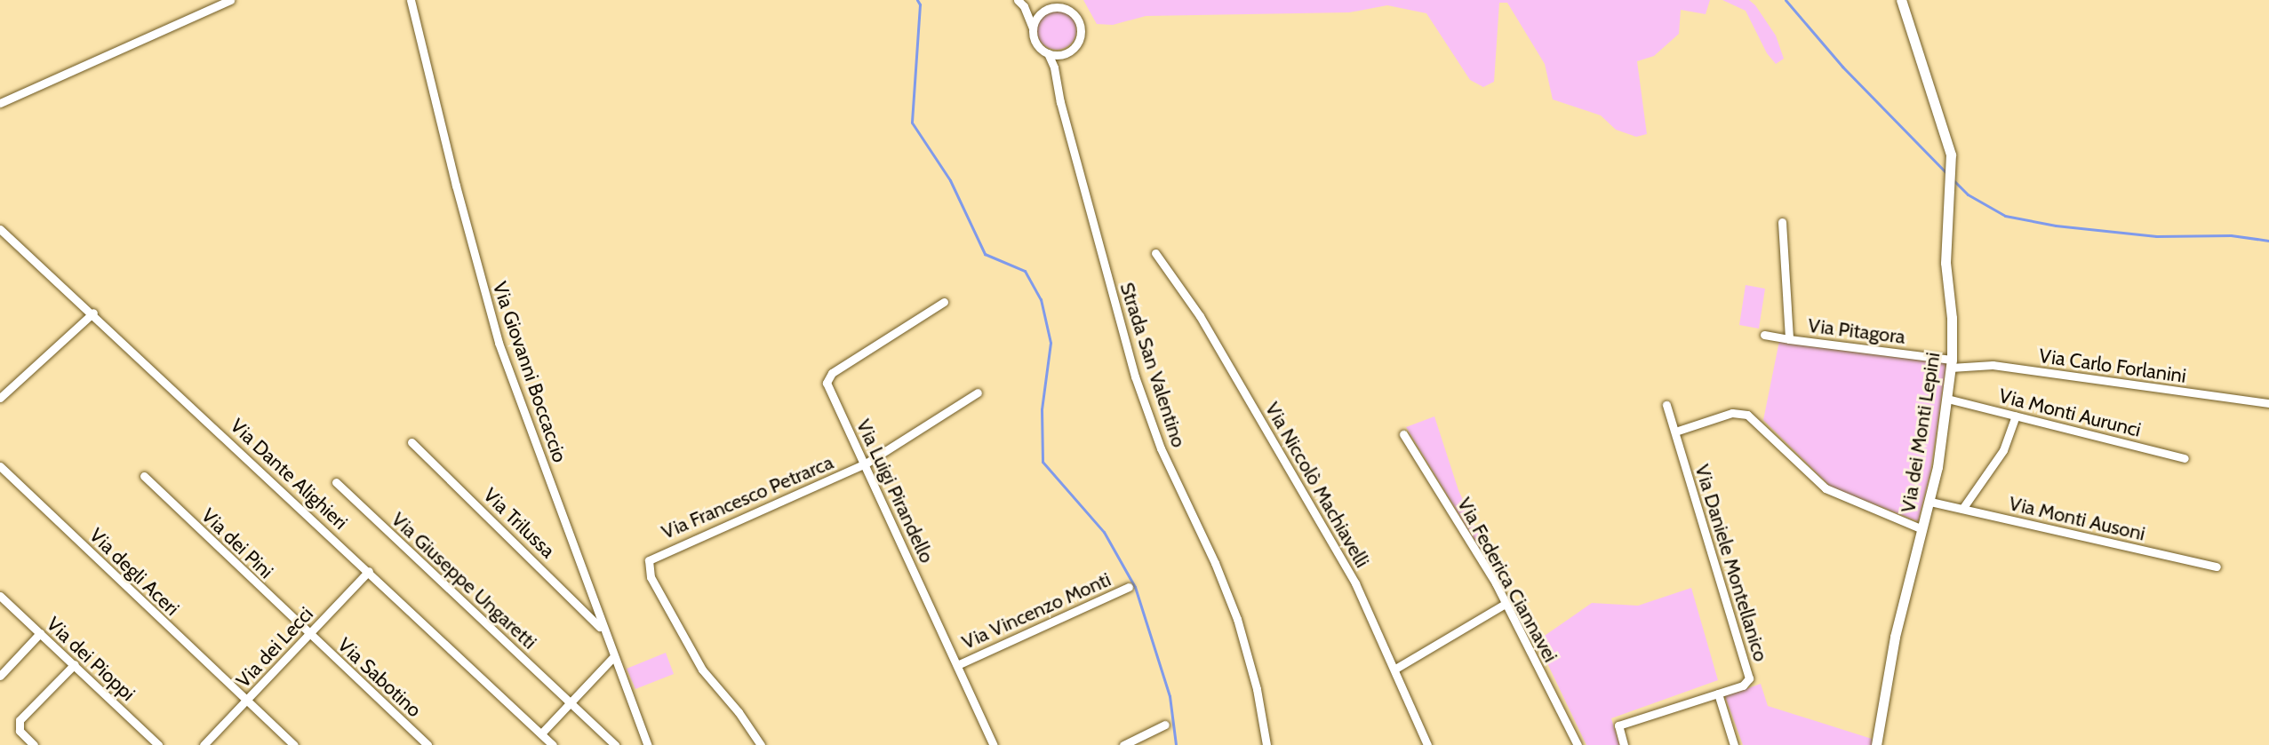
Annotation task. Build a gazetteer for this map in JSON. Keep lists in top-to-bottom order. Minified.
{"streets":{"street":["Via Pitagora","Strada San Valentino","Via Carlo Forlanini","Via Giovanni Boccaccio","Via Monti Aurunci","Via dei Monti Lepini","Via Dante Alighieri","Via Niccolò Machiavelli","Via Luigi Pirandello","Via Francesco Petrarca","Via Monti Ausoni","Via Trilussa","Via dei Pini","Via Daniele Montellanico","Via degli Aceri","Via Federica Ciannavei","Via Giuseppe Ungaretti","Via Vincenzo Monti","Via dei Lecci","Via dei Pioppi","Via Sabotino"]},"crossings":[["Via Pitagora","Via Carlo Forlanini"],["Via Pitagora","Via dei Monti Lepini"],["Via Carlo Forlanini","Via dei Monti Lepini"],["Via Giovanni Boccaccio","Via Trilussa"],["Via Monti Aurunci","Via dei Monti Lepini"],["Via dei Monti Lepini","Via Monti Ausoni"],["Via Dante Alighieri","Via dei Lecci"],["Via Luigi Pirandello","Via Francesco Petrarca"],["Via Luigi Pirandello","Via Vincenzo Monti"],["Via dei Pini","Via dei Lecci"],["Via dei Pini","Via Sabotino"],["Via degli Aceri","Via dei Lecci"],["Via dei Lecci","Via Sabotino"]]}
